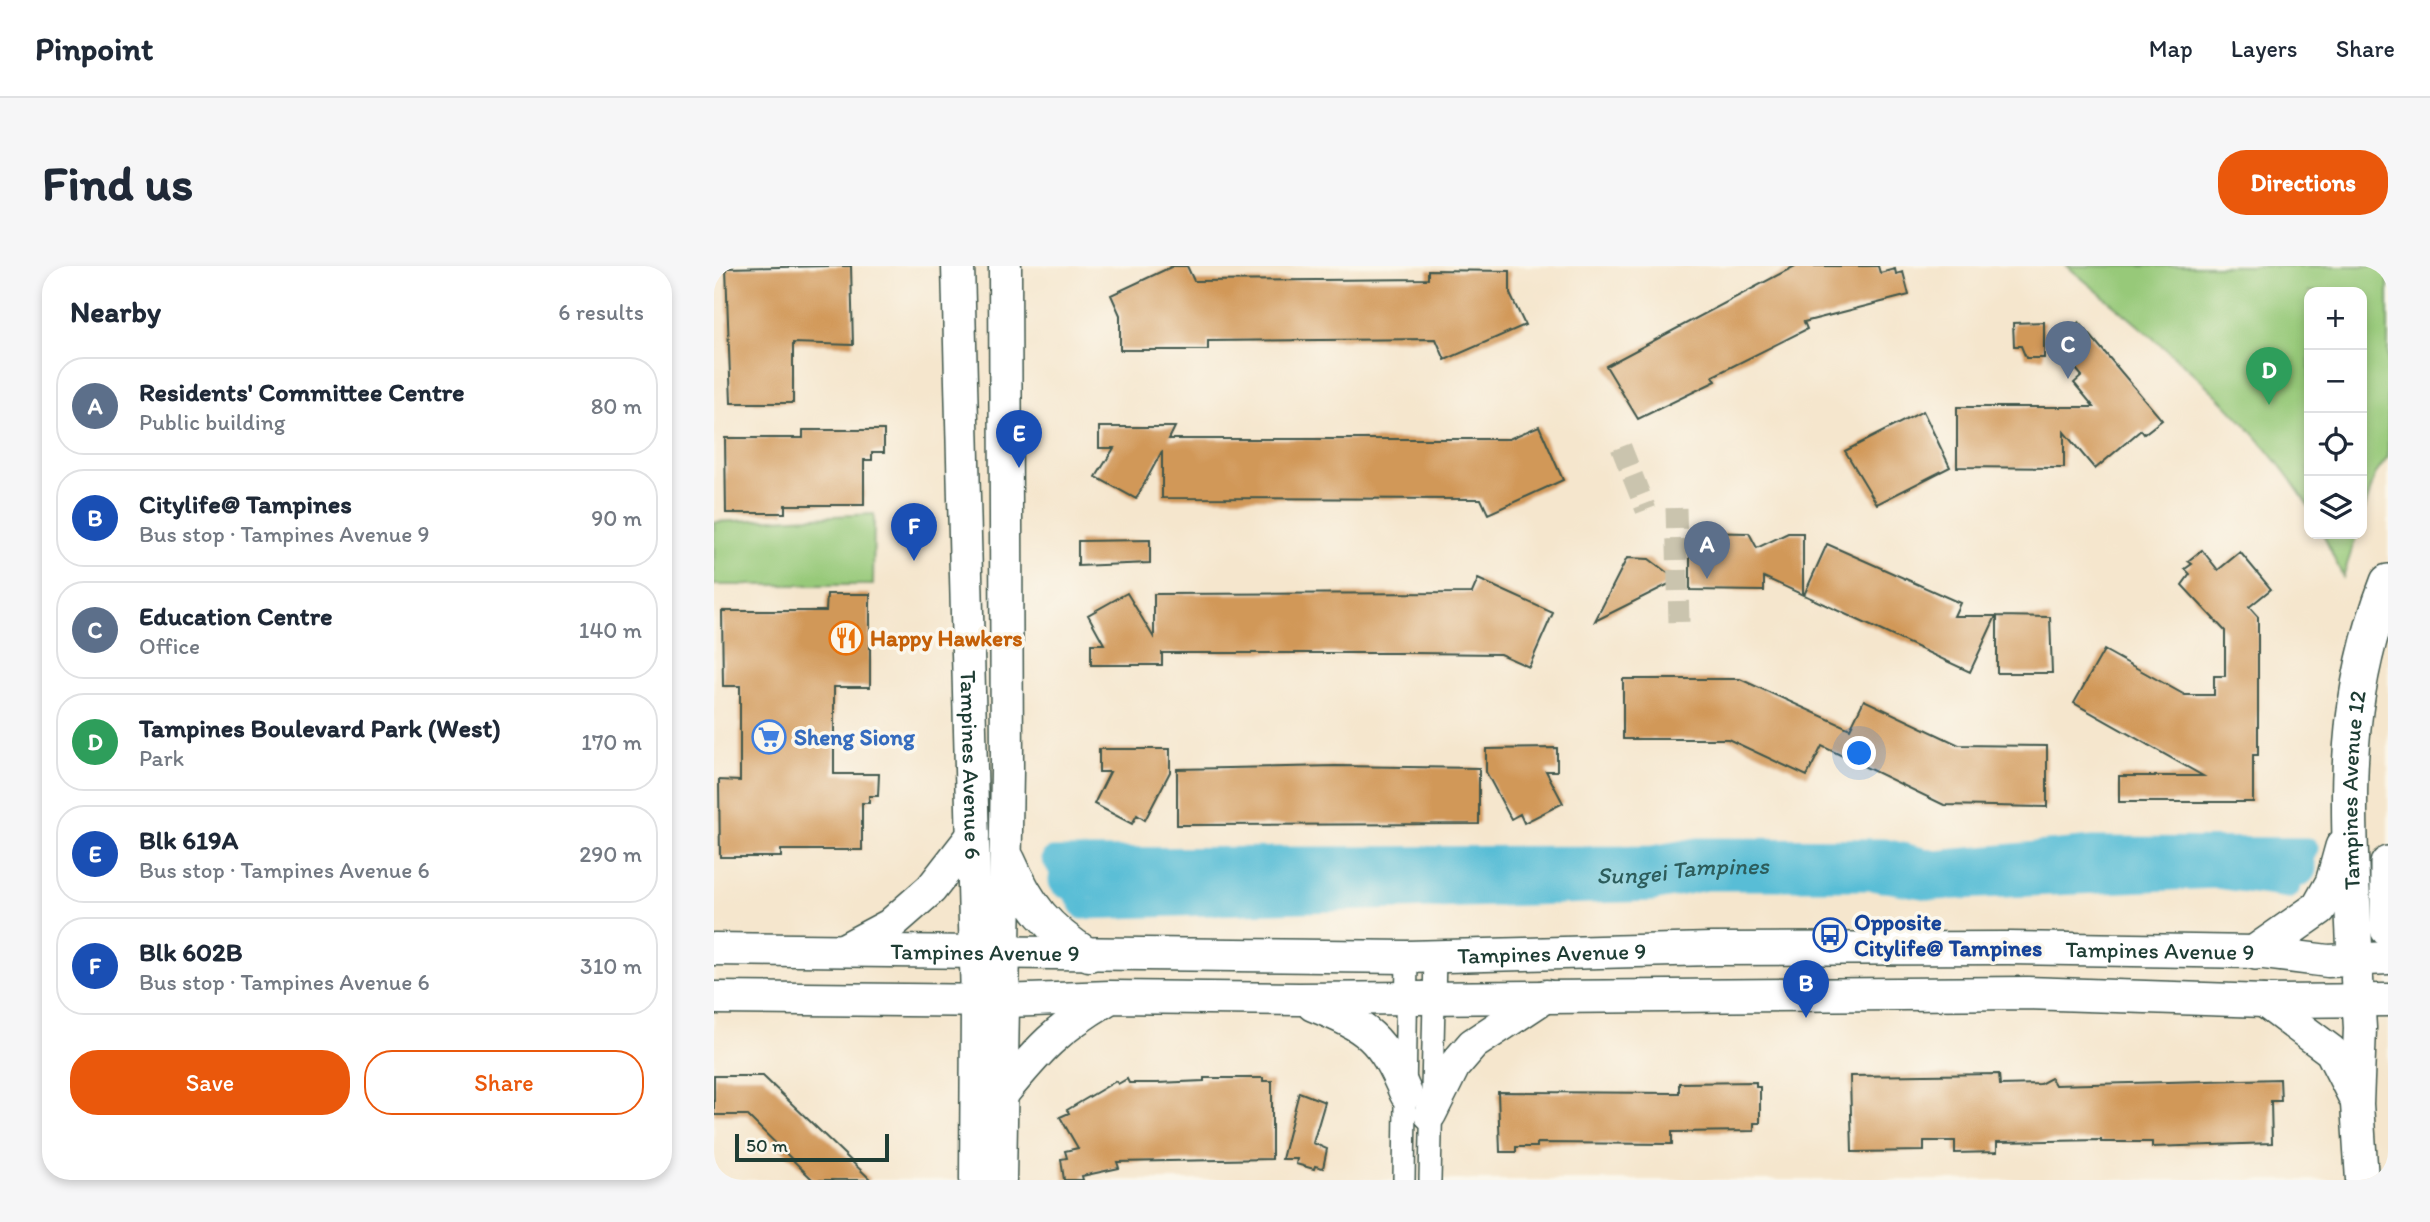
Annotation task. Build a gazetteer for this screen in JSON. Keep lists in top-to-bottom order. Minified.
{"streets":{"main road":["Tampines Avenue 6","Tampines Avenue 12","Tampines Avenue 9"]},"crossings":[["Tampines Avenue 6","Tampines Avenue 9"],["Tampines Avenue 12","Tampines Avenue 9"]],"water":["Sungei Tampines"],"places":{"restaurant":["Happy Hawkers"],"supermarket":["Sheng Siong"],"bus stop":["Opposite Citylife@ Tampines"]},"scale_bar":"50 m","page":{"header":"Pinpoint","nav":["Map","Layers","Share"],"buttons":["Directions",["Save","Share"]],"title":"Find us","heading":["Nearby","6 results"],"map_buttons":["+","−"],"pins":["C","D","E","F","A","B"],"list":[{"mark":"A","name":"Residents' Committee Centre","note":"Public building","value":"80 m"},{"mark":"B","name":"Citylife@ Tampines","note":"Bus stop · Tampines Avenue 9","value":"90 m"},{"mark":"C","name":"Education Centre","note":"Office","value":"140 m"},{"mark":"D","name":"Tampines Boulevard Park (West)","note":"Park","value":"170 m"},{"mark":"E","name":"Blk 619A","note":"Bus stop · Tampines Avenue 6","value":"290 m"},{"mark":"F","name":"Blk 602B","note":"Bus stop · Tampines Avenue 6","value":"310 m"}],"scale":"50 m"}}
